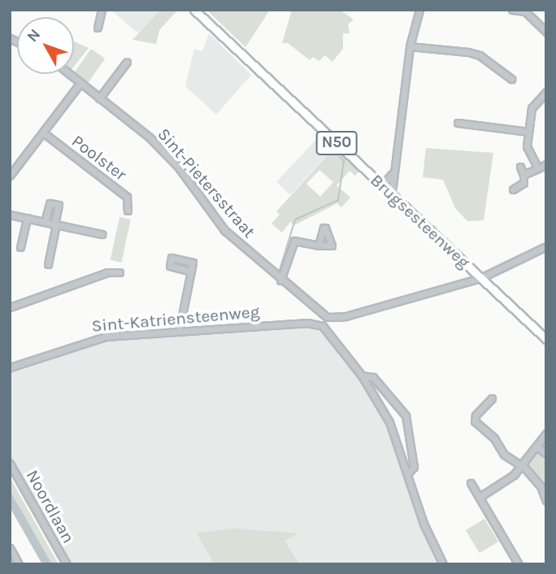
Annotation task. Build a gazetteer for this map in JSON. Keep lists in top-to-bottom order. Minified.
{"streets":{"main road":["N50","Brugsesteenweg"],"street":["Poolster","Sint-Pietersstraat","Sint-Katriensteenweg","Noordlaan"]},"north":"top left"}
